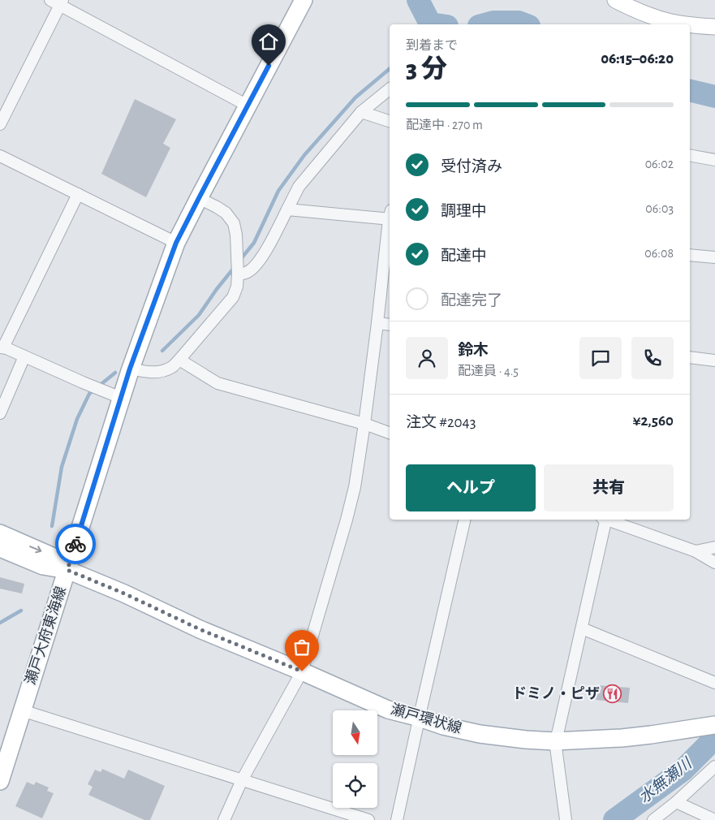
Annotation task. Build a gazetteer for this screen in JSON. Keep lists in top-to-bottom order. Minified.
{"streets":{"main road":["瀬戸大府東海線","瀬戸環状線"]},"crossings":[["瀬戸大府東海線","瀬戸環状線"]],"water":["水無瀬川"],"places":{"restaurant":["ドミノ・ピザ"]},"north":"bottom","page":{"heading":["3 分","到着まで","06:15–06:20"],"panel":["鈴木","配達員 · 4.5","注文 #2043","¥2,560"],"bar":"配達中 · 270 m","list":[["受付済み","06:02"],["調理中","06:03"],["配達中","06:08"],"配達完了"],"buttons":["ヘルプ","共有"]}}
